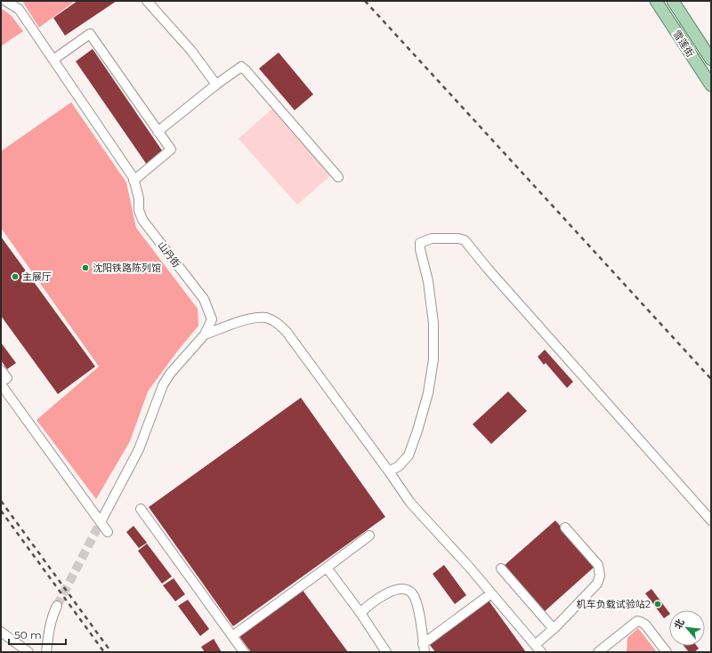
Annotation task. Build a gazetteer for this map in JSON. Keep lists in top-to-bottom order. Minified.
{"streets":{"main road":["雪莲街"],"street":["山丹街"]},"places":["沈阳铁路陈列馆","主展厅","机车负载试验站2"],"scale_bar":"50 m","north":"top left"}
